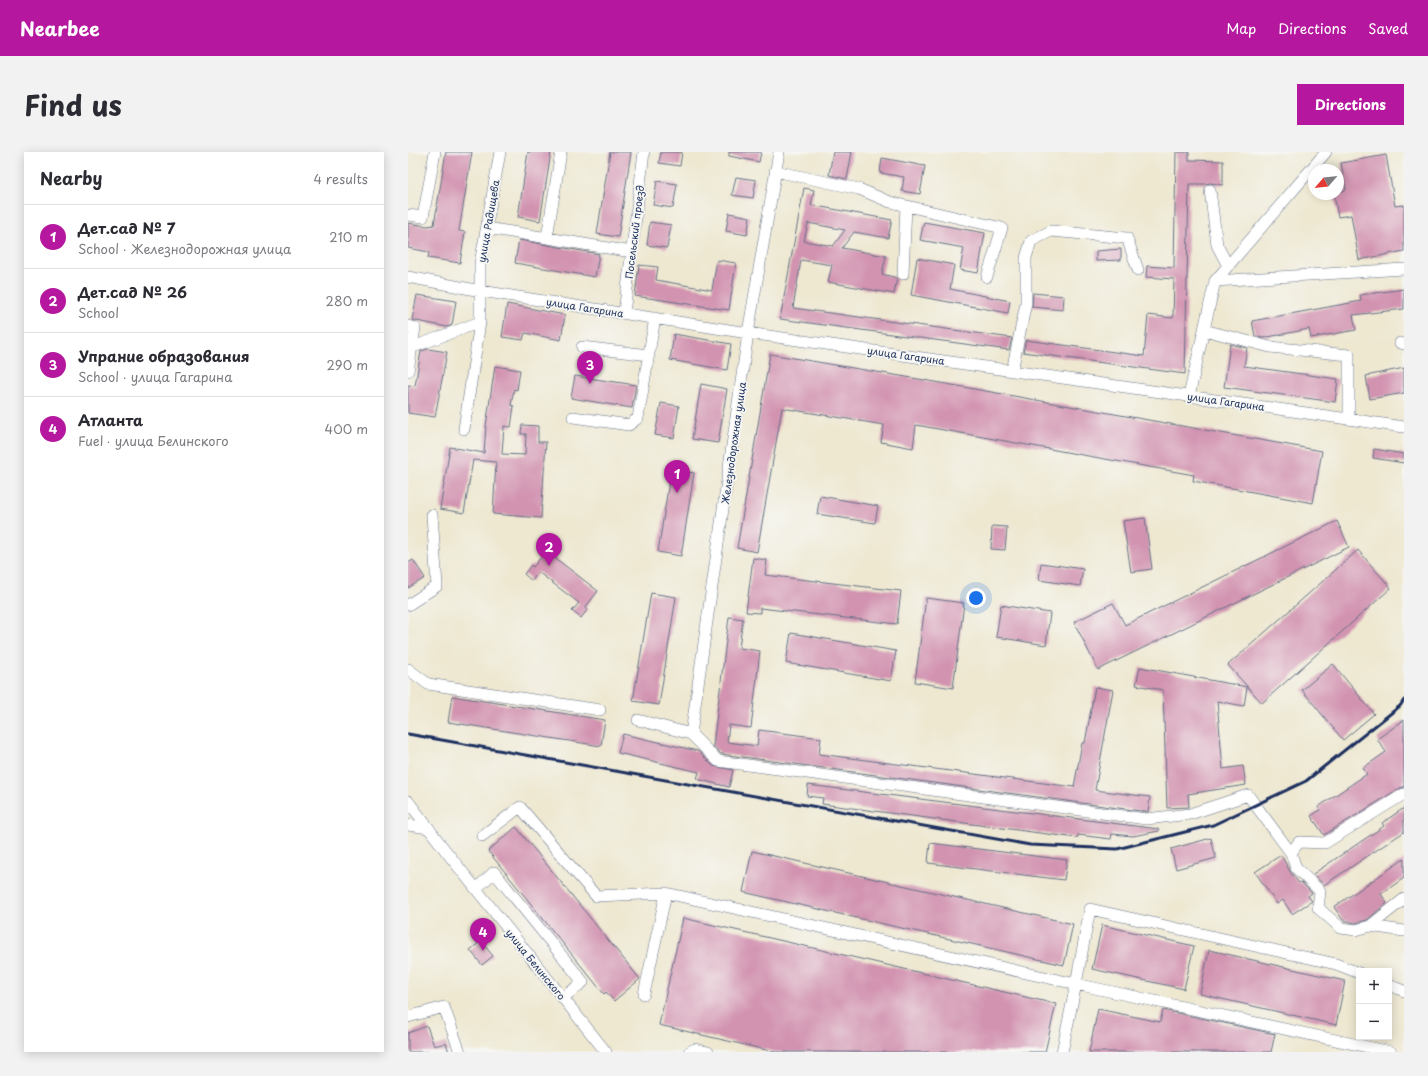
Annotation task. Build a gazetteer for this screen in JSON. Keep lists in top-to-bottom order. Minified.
{"streets":{"street":["улица Радищева","Посельский проезд","улица Гагарина","Железнодорожная улица","улица Белинского"]},"crossings":[["улица Радищева","улица Гагарина"],["Посельский проезд","улица Гагарина"],["улица Гагарина","Железнодорожная улица"]],"north":"bottom left","page":{"header":"Nearbee","nav":["Map","Directions","Saved"],"title":"Find us","buttons":"Directions","heading":["Nearby","4 results"],"list":[{"mark":"1","name":"Дет.сад № 7","note":"School · Железнодорожная улица","value":"210 m"},{"mark":"2","name":"Дет.сад № 26","note":"School","value":"280 m"},{"mark":"3","name":"Упрание образования","note":"School · улица Гагарина","value":"290 m"},{"mark":"4","name":"Атланта","note":"Fuel · улица Белинского","value":"400 m"}],"pins":["3","1","2","4"],"map_buttons":["+","−"]}}
